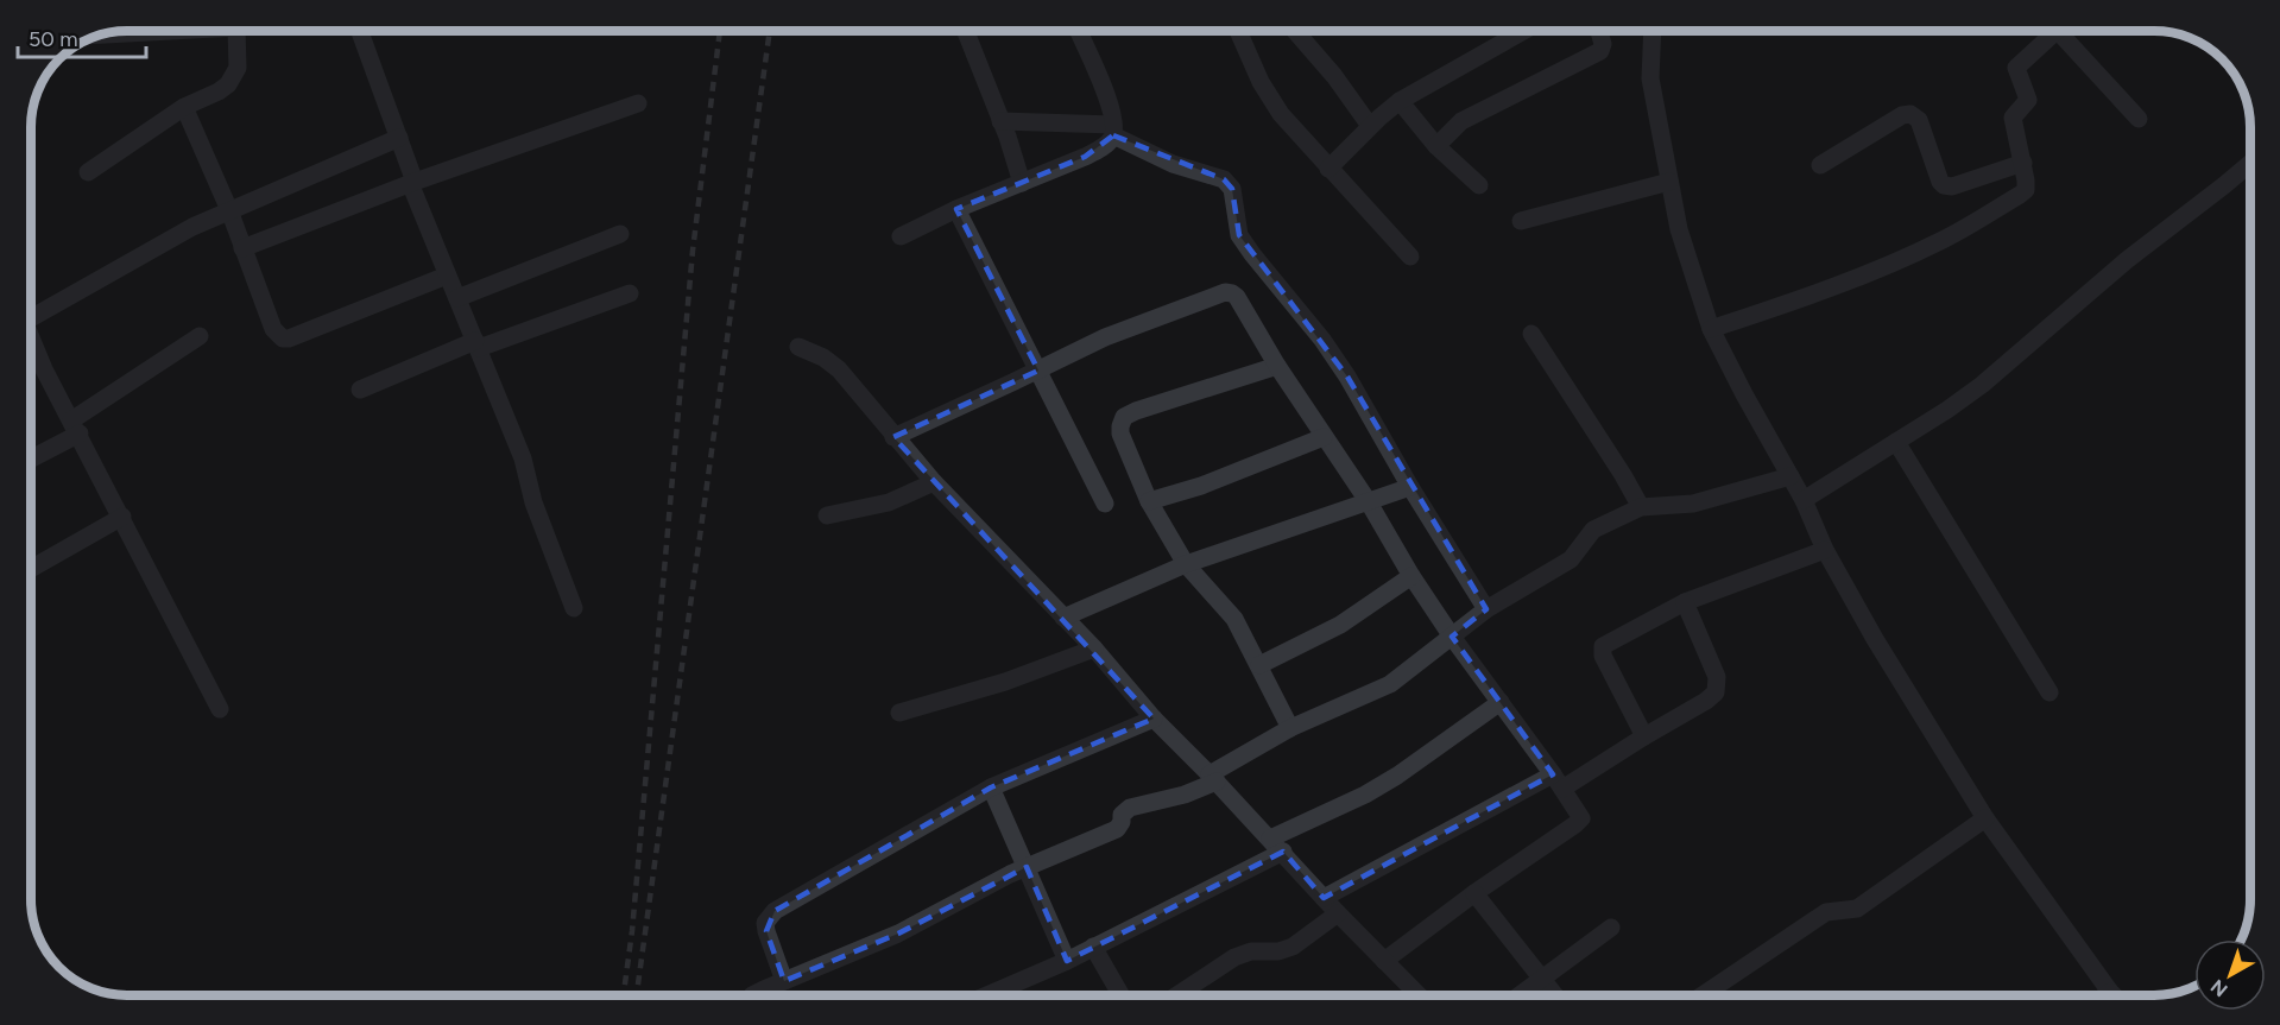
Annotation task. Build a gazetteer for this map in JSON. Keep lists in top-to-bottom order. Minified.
{"scale_bar":"50 m","north":"bottom left"}
